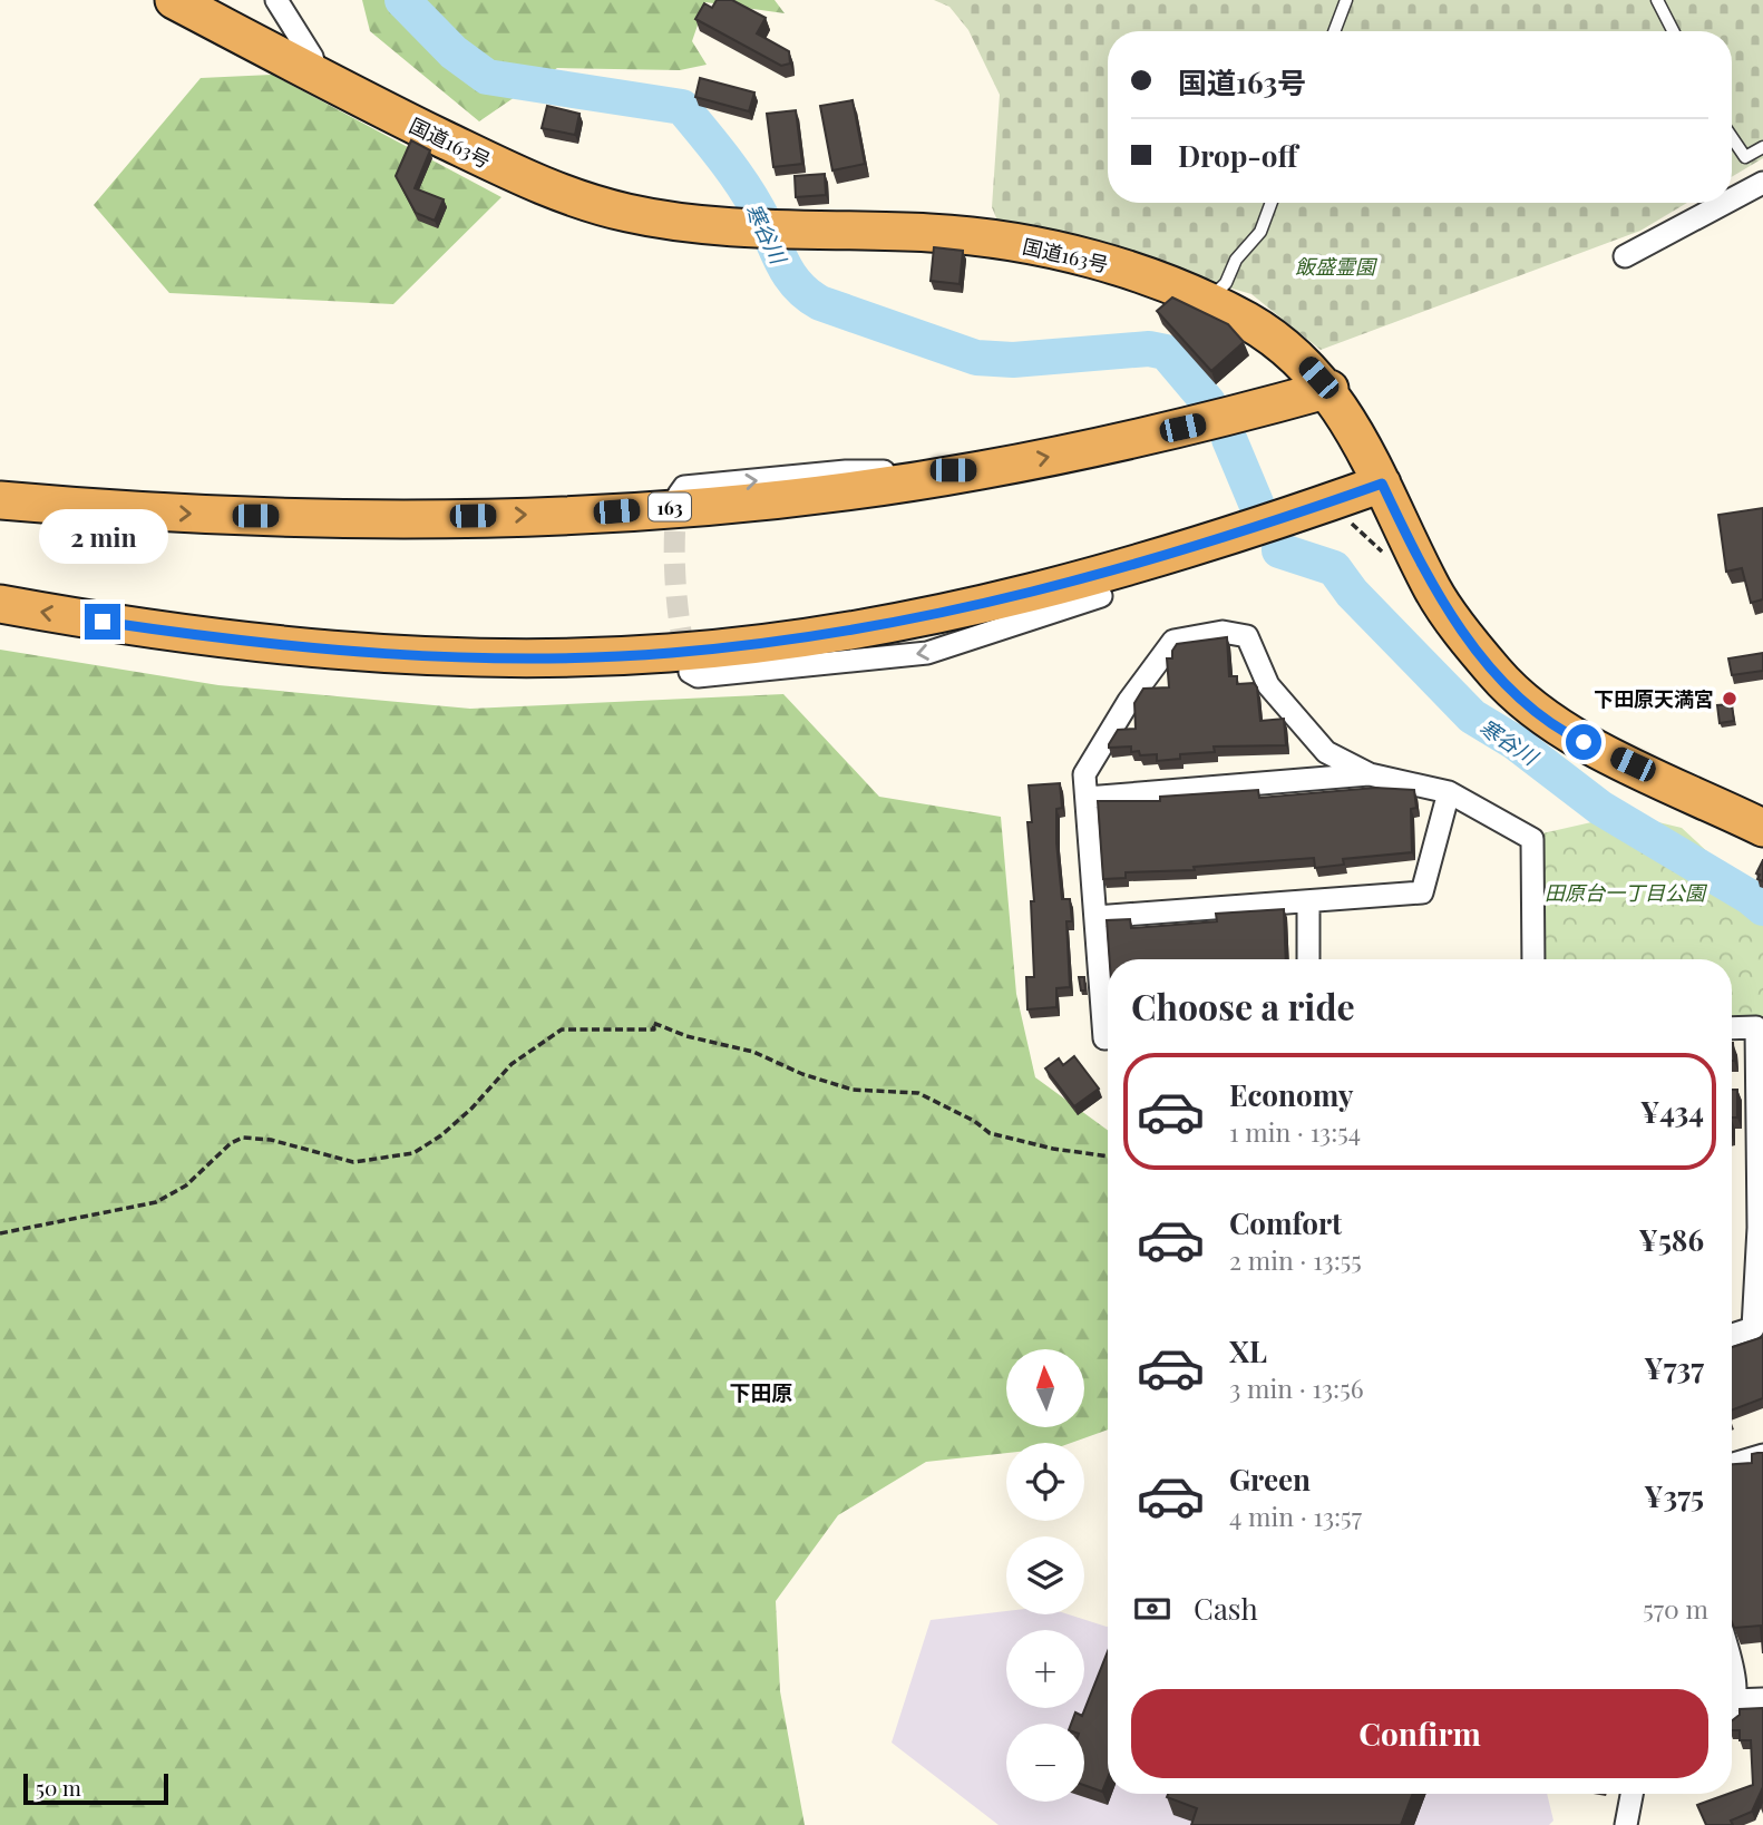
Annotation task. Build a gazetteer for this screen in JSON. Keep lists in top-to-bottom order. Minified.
{"streets":{"highway":["国道163号","163"]},"crossings":[["国道163号","163"]],"districts":["下田原"],"water":["寒谷川"],"parks":["飯盛霊園","田原台一丁目公園"],"places":["下田原天満宮"],"scale_bar":"50 m","north":"top","page":{"banner":["国道163号","Drop-off"],"bubble":"2 min","heading":"Choose a ride","list":[{"name":"Economy","note":"1 min · 13:54","value":"¥434"},{"name":"Comfort","note":"2 min · 13:55","value":"¥586"},{"name":"XL","note":"3 min · 13:56","value":"¥737"},{"name":"Green","note":"4 min · 13:57","value":"¥375"}],"map_buttons":["+","−"],"pay":["Cash","570 m"],"buttons":"Confirm","scale":"50 m"}}
